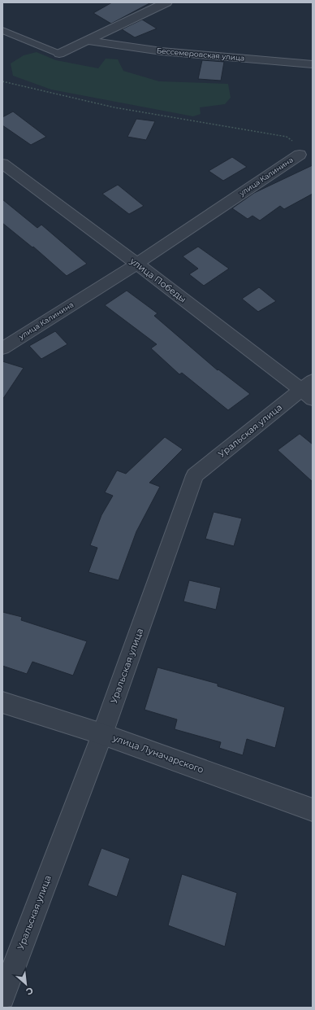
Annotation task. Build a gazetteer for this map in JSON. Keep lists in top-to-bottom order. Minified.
{"streets":{"street":["Бессемеровская улица","улица Калинина","улица Победы","Уральская улица","улица Луначарского"]},"crossings":[["улица Калинина","улица Победы"],["улица Победы","Уральская улица"],["Уральская улица","улица Луначарского"]],"north":"bottom right"}
